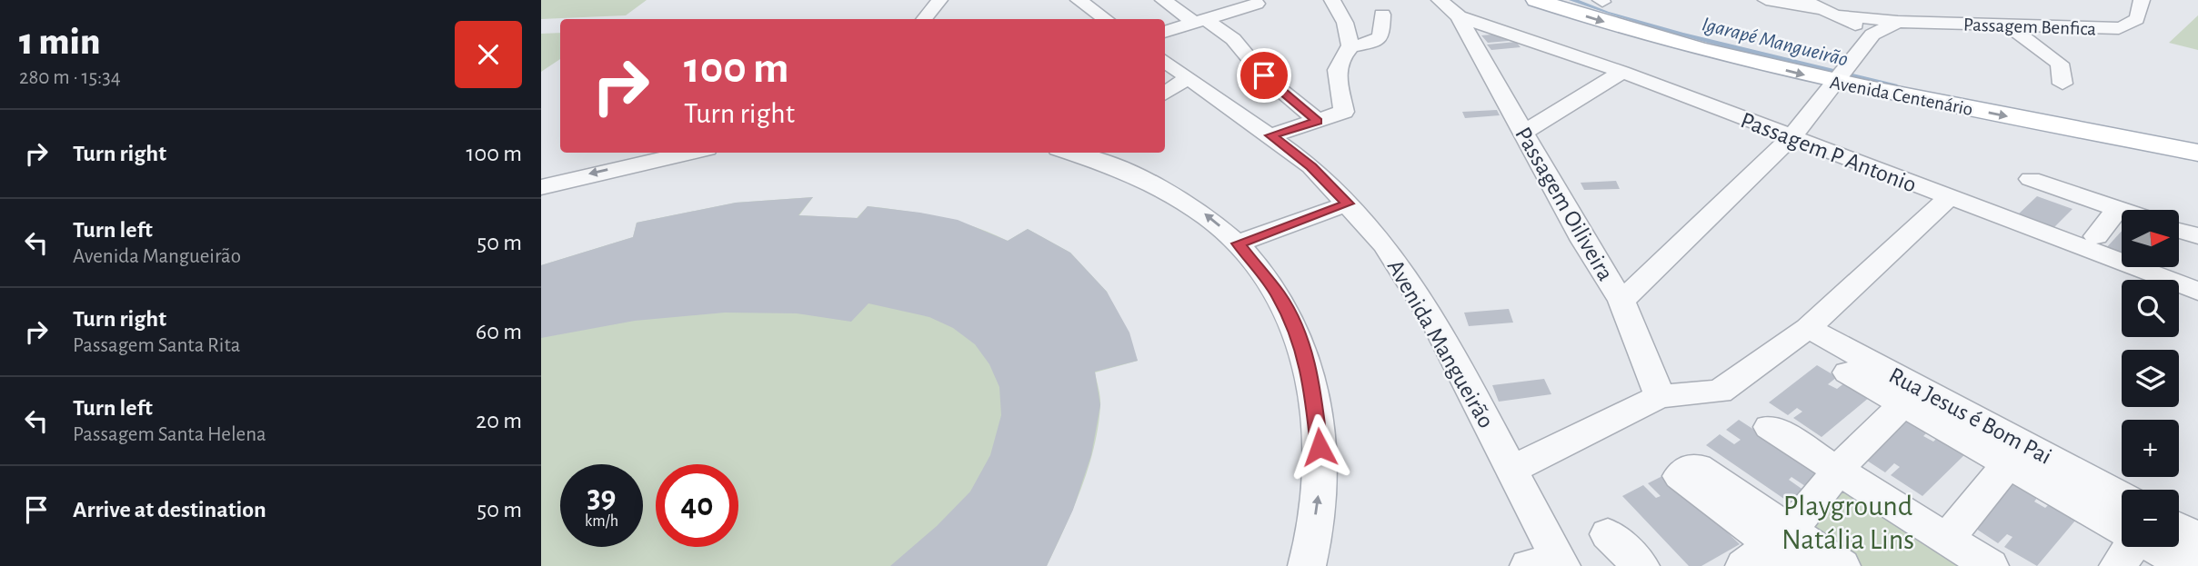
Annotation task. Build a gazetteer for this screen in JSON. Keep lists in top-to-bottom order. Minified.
{"streets":{"main road":["Avenida Centenário"],"street":["Passagem Benfica","Passagem P Antonio","Passagem Oiliveira","Avenida Mangueirão","Rua Jesus é Bom Pai"]},"crossings":[["Passagem P Antonio","Passagem Oiliveira"]],"water":["Igarapé Mangueirão"],"parks":["Playground Natália Lins"],"north":"right","page":{"heading":["1 min","280 m · 15:34"],"turn":["100 m","Turn right"],"list":[{"name":"Turn right","value":"100 m"},{"name":"Turn left","note":"Avenida Mangueirão","value":"50 m"},{"name":"Turn right","note":"Passagem Santa Rita","value":"60 m"},{"name":"Turn left","note":"Passagem Santa Helena","value":"20 m"},{"name":"Arrive at destination","value":"50 m"}],"map_buttons":["+","−"],"speed":"39 km/h","limit":"40"}}
